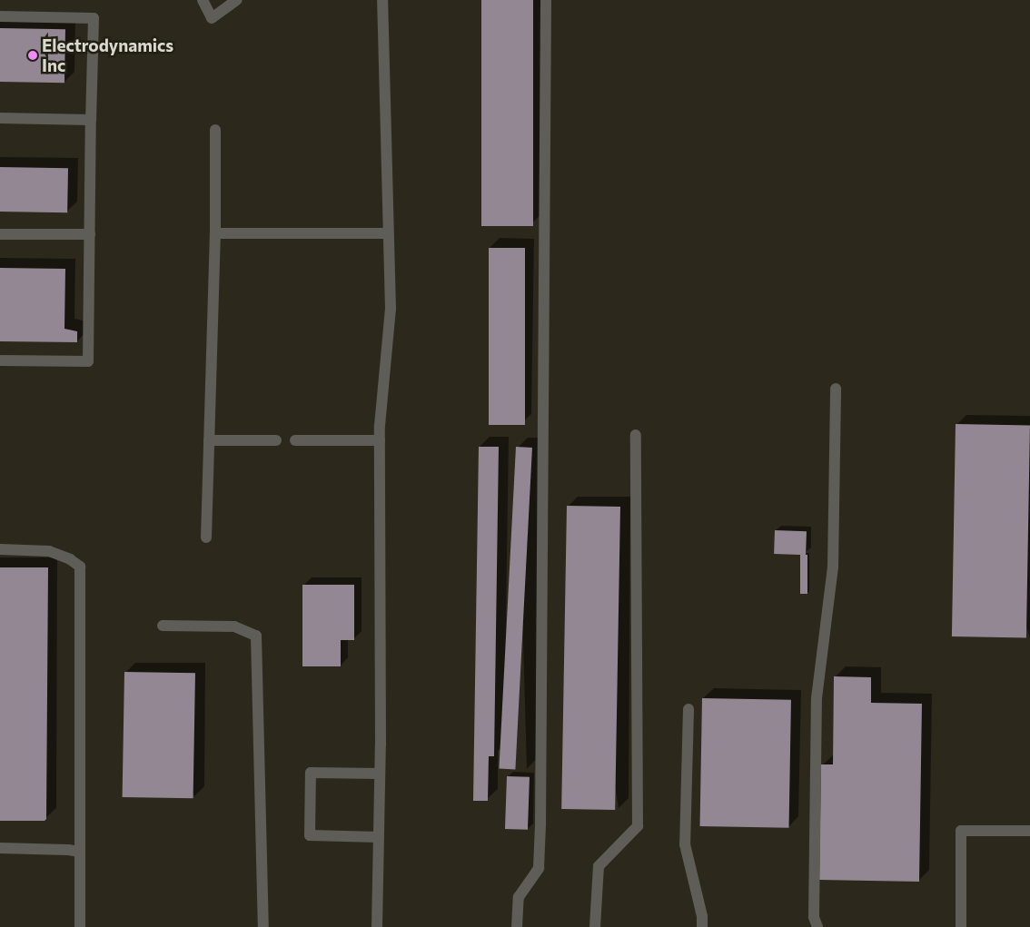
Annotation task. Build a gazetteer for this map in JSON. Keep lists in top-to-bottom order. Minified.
{"places":["Electrodynamics Inc"]}
